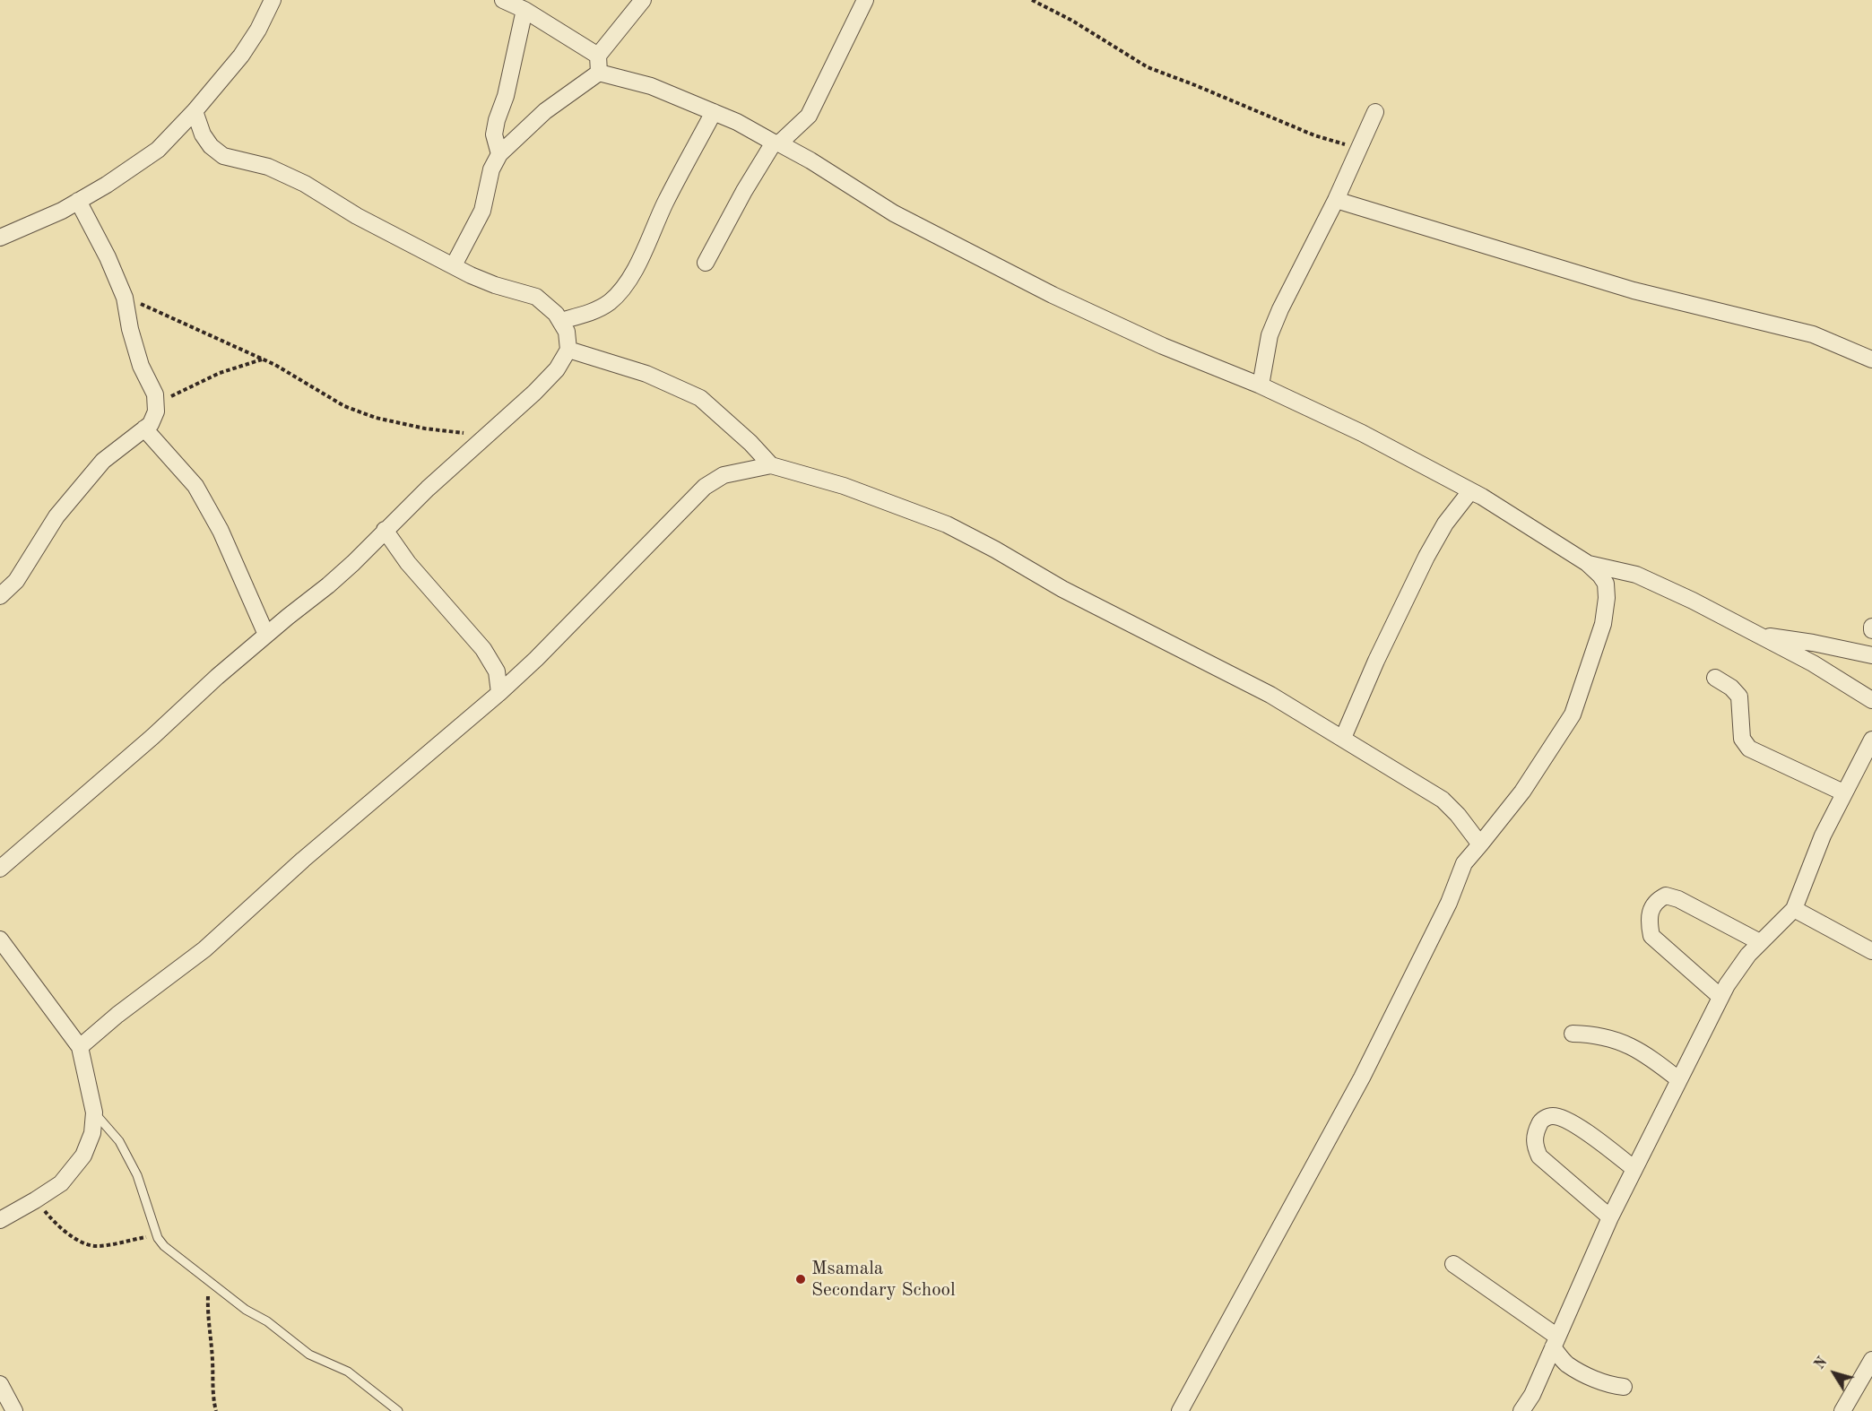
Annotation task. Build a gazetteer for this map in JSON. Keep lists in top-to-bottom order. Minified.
{"places":["Msamala Secondary School"],"north":"top left"}
